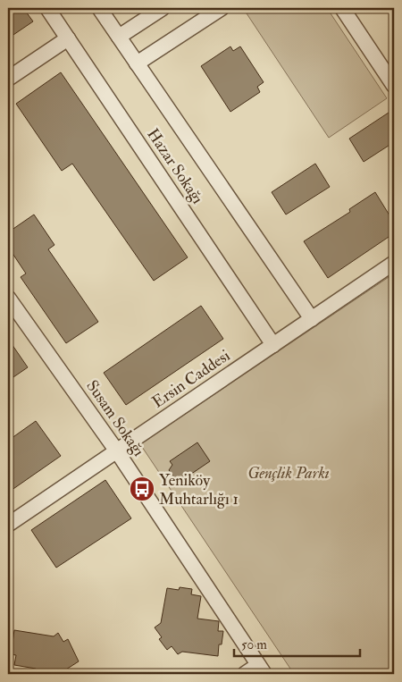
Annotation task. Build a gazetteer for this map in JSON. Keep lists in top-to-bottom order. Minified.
{"streets":{"street":["Hazar Sokağı","Ersin Caddesi","Susam Sokağı"]},"crossings":[["Hazar Sokağı","Ersin Caddesi"],["Ersin Caddesi","Susam Sokağı"]],"parks":["Gençlik Parkı"],"places":{"bus stop":["Yeniköy Muhtarlığı 1"]},"scale_bar":"50 m"}
